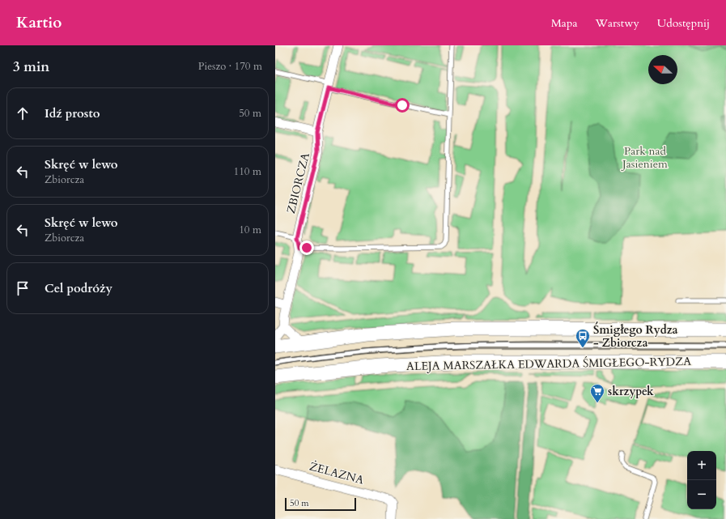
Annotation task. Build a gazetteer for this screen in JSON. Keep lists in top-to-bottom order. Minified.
{"streets":{"main road":["ALEJA MARSZAŁKA EDWARDA ŚMIGŁEGO-RYDZA"],"street":["ZBIORCZA","ŻELAZNA"]},"parks":["Park nad Jasieniem"],"places":{"bus stop":["Śmigłego Rydza - Zbiorcza"],"supermarket":["skrzypek"]},"scale_bar":"50 m","north":"left","page":{"header":"Kartio","nav":["Mapa","Warstwy","Udostępnij"],"heading":["3 min","Pieszo · 170 m"],"list":[["Idź prosto","50 m"],["Skręć w lewo","Zbiorcza","110 m"],["Skręć w lewo","Zbiorcza","10 m"],"Cel podróży"],"map_buttons":["+","−"],"scale":"50 m"}}
